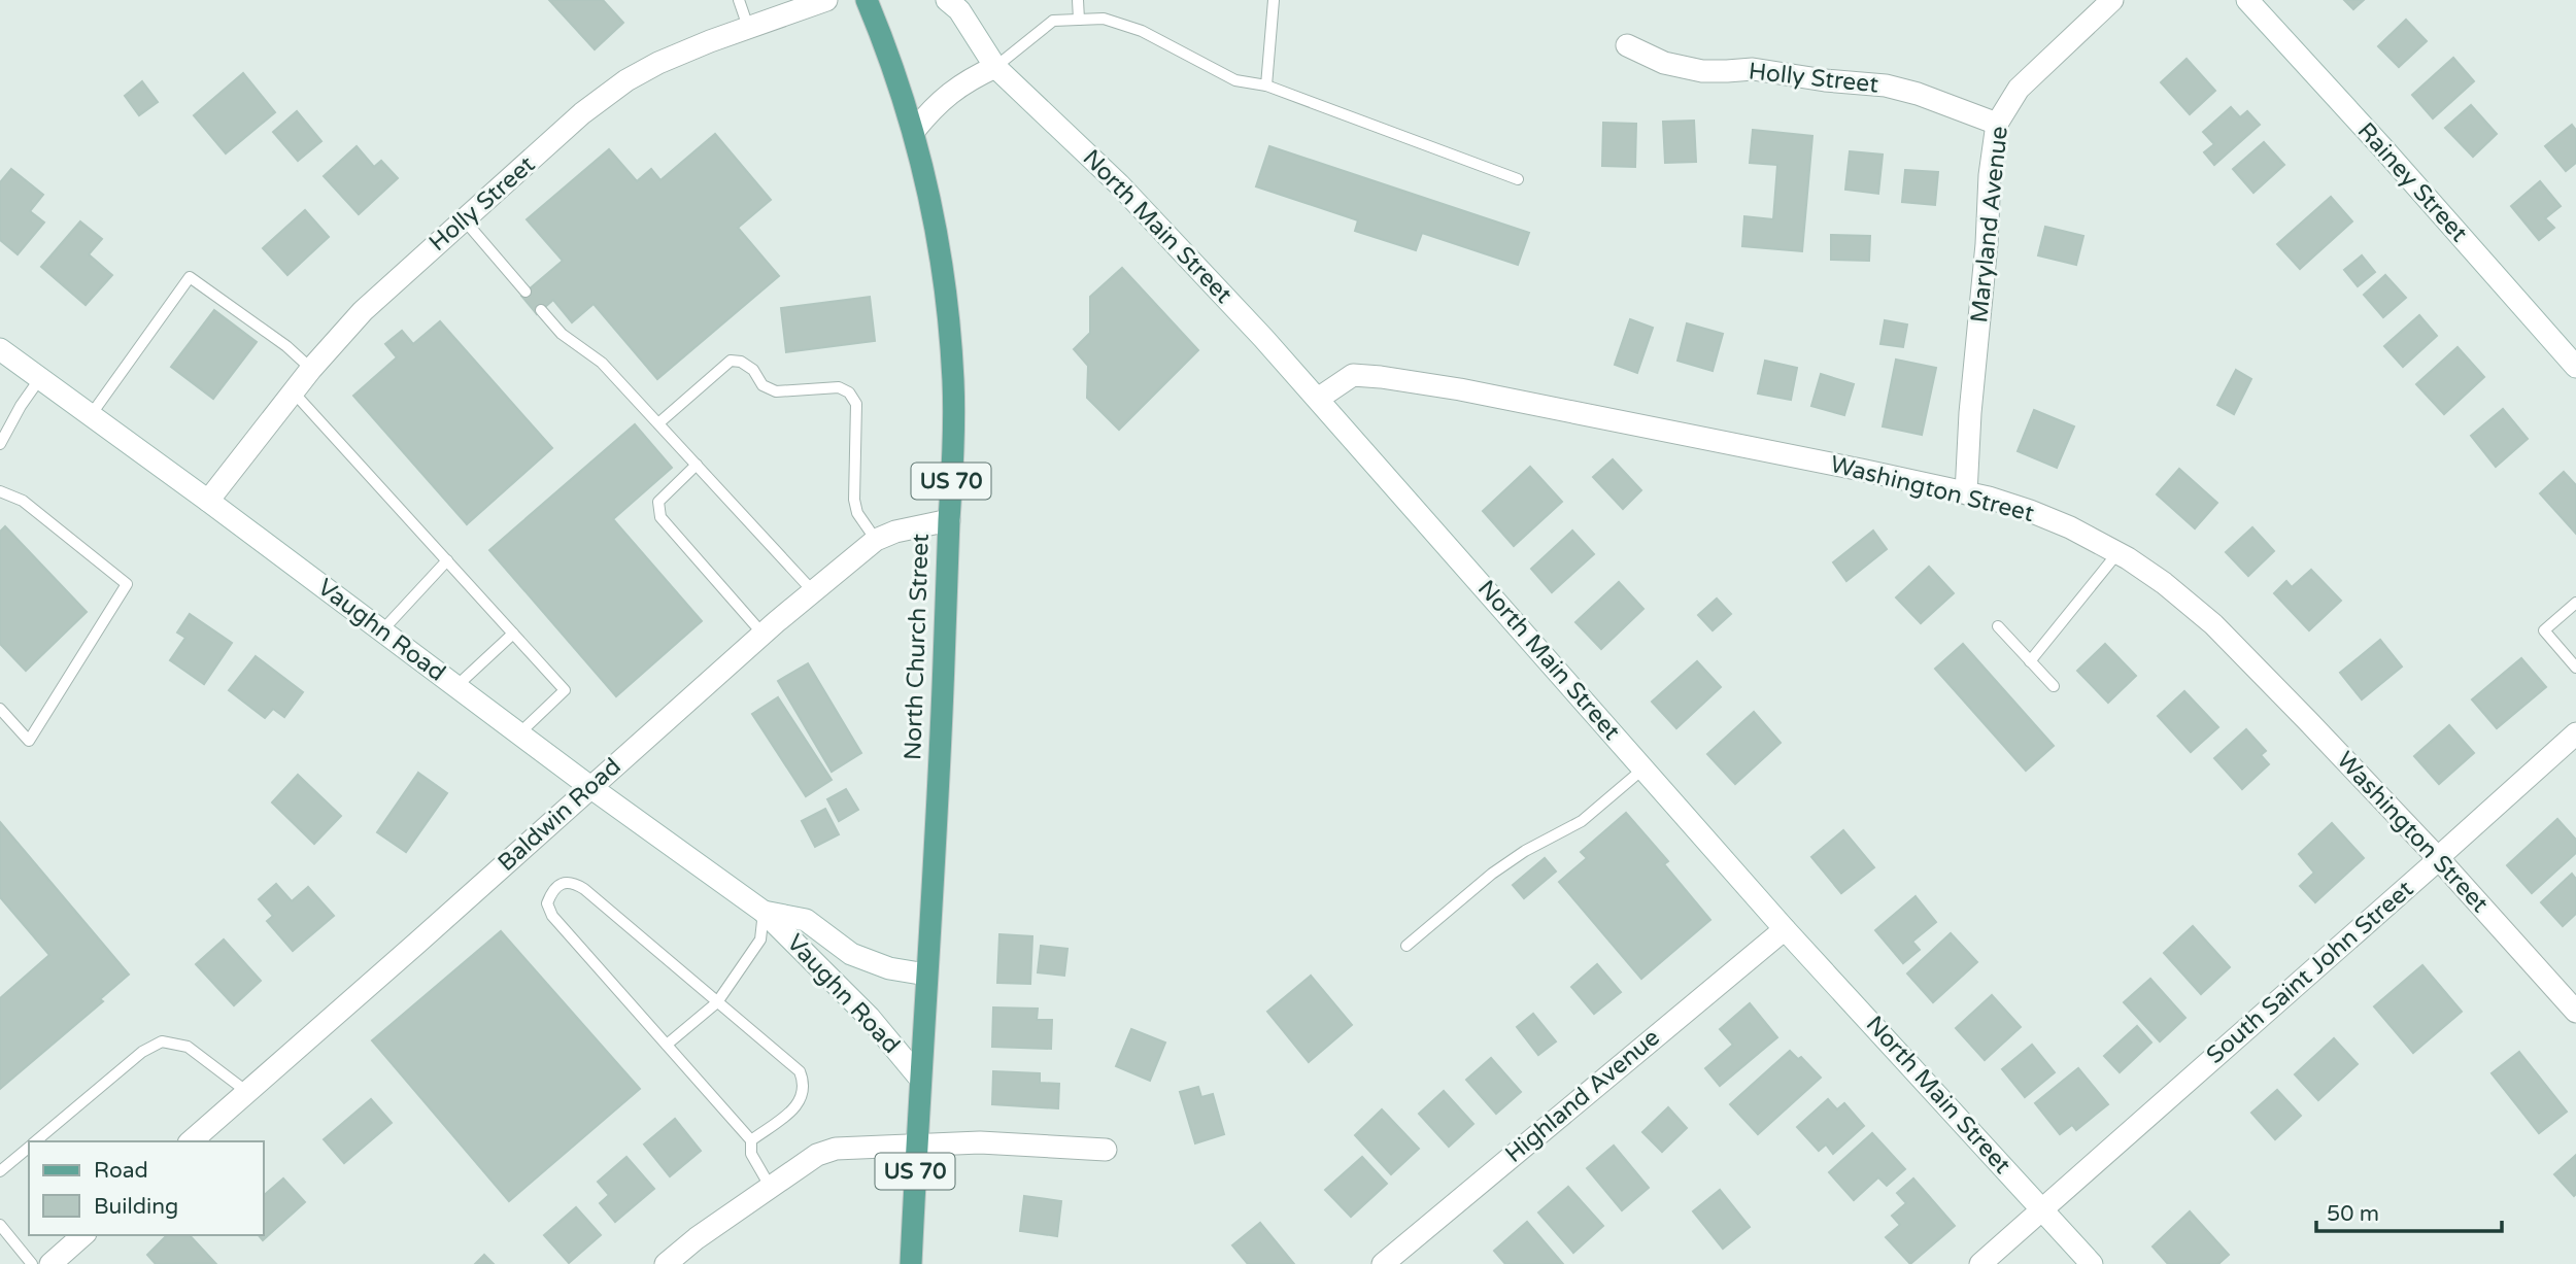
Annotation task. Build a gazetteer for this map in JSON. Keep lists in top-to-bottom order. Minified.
{"streets":{"main road":["US 70","North Church Street"],"street":["Holly Street","Rainey Street","Maryland Avenue","North Main Street","Washington Street","Vaughn Road","Baldwin Road","South Saint John Street","Highland Avenue"]},"crossings":[["Holly Street","Maryland Avenue"],["Holly Street","Vaughn Road"],["Maryland Avenue","Washington Street"],["North Main Street","Washington Street"],["North Main Street","South Saint John Street"],["North Main Street","Highland Avenue"],["Washington Street","South Saint John Street"],["Vaughn Road","North Church Street"],["Vaughn Road","Baldwin Road"],["North Church Street","Baldwin Road"]],"legend":["Road","Building"],"scale_bar":"50 m"}
